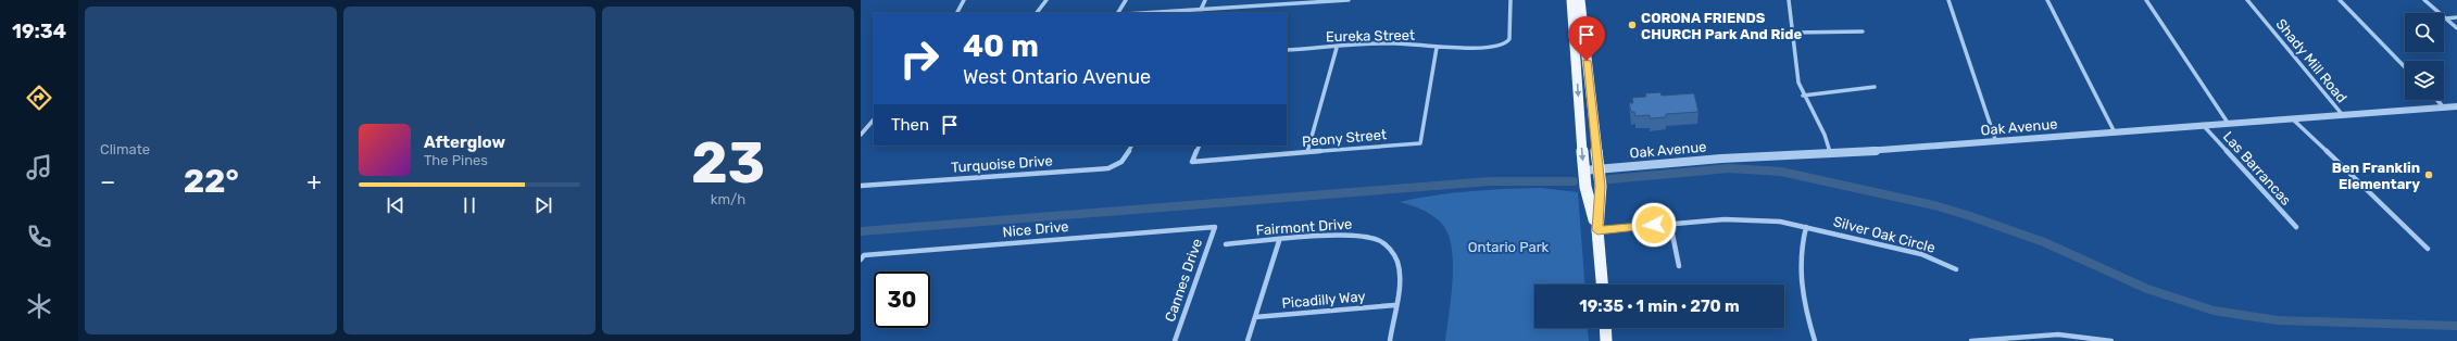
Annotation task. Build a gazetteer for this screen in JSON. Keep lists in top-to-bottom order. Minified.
{"streets":{"street":["Eureka Street","Shady Mill Road","Oak Avenue","Peony Street","Turquoise Drive","Las Barrancas","Fairmont Drive","Nice Drive","Silver Oak Circle","Cannes Drive","Picadilly Way"]},"crossings":[["Eureka Street","Peony Street"],["Shady Mill Road","Oak Avenue"],["Oak Avenue","Las Barrancas"],["Fairmont Drive","Picadilly Way"],["Nice Drive","Cannes Drive"]],"parks":["Ontario Park"],"places":["CORONA FRIENDS CHURCH Park And Ride","Ben Franklin Elementary"],"page":{"tabs":"19:34","tile":["Climate",["23","km/h"]],"turn":["40 m","West Ontario Avenue"],"then":"Then","song":["Afterglow","The Pines"],"heat":["−","22°","+"],"limit":"30","trip":"19:35 · 1 min · 270 m"}}
